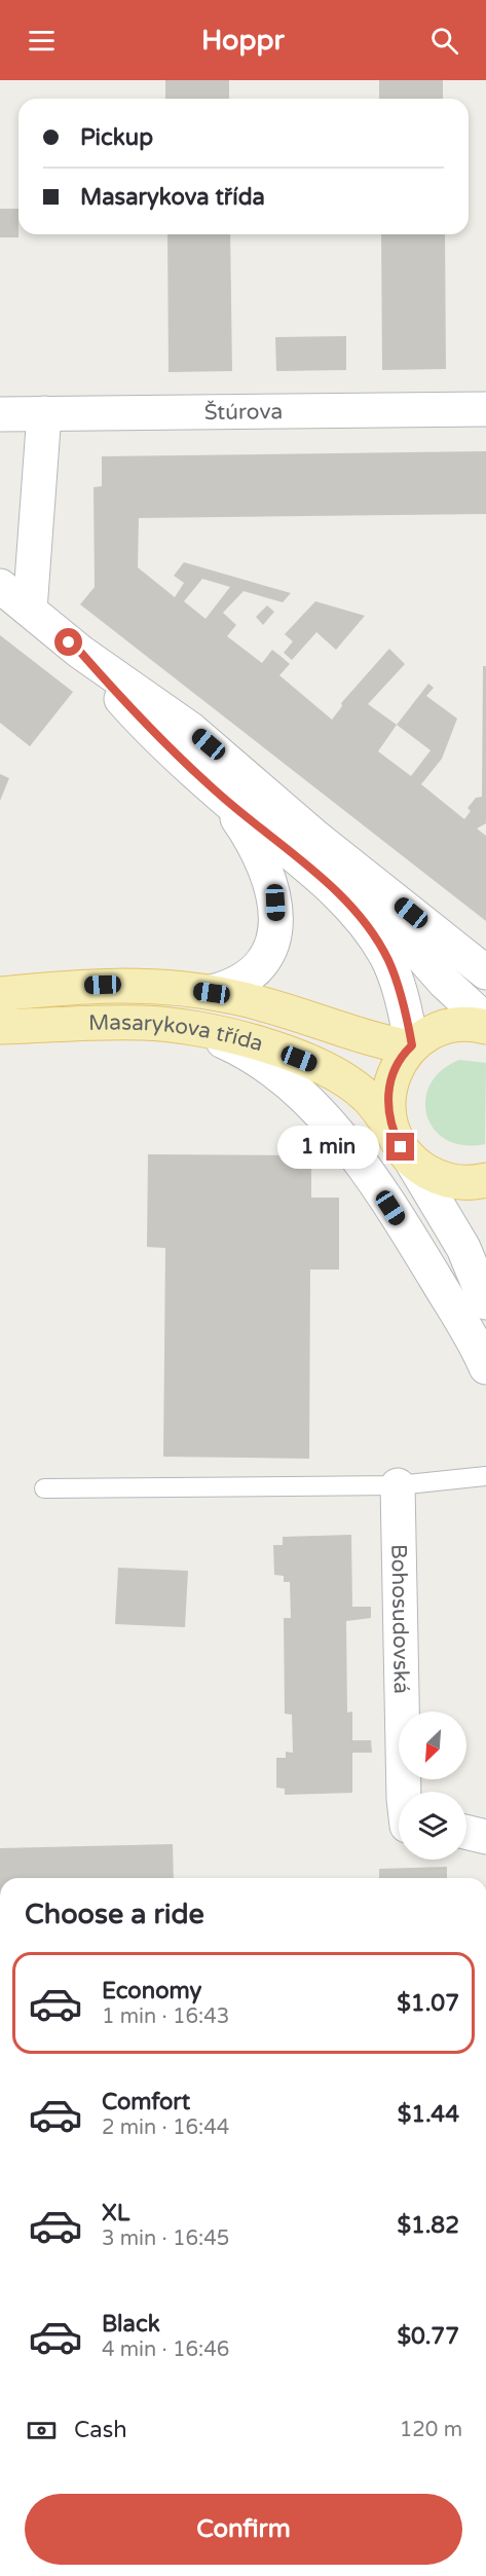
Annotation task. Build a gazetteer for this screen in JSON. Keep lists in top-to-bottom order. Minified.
{"streets":{"main road":["Masarykova třída"],"street":["Štúrova","Bohosudovská"]},"north":"bottom left","page":{"header":"Hoppr","banner":["Pickup","Masarykova třída"],"bubble":"1 min","heading":"Choose a ride","list":[{"name":"Economy","note":"1 min · 16:43","value":"$1.07"},{"name":"Comfort","note":"2 min · 16:44","value":"$1.44"},{"name":"XL","note":"3 min · 16:45","value":"$1.82"},{"name":"Black","note":"4 min · 16:46","value":"$0.77"}],"pay":["Cash","120 m"],"buttons":"Confirm"}}
